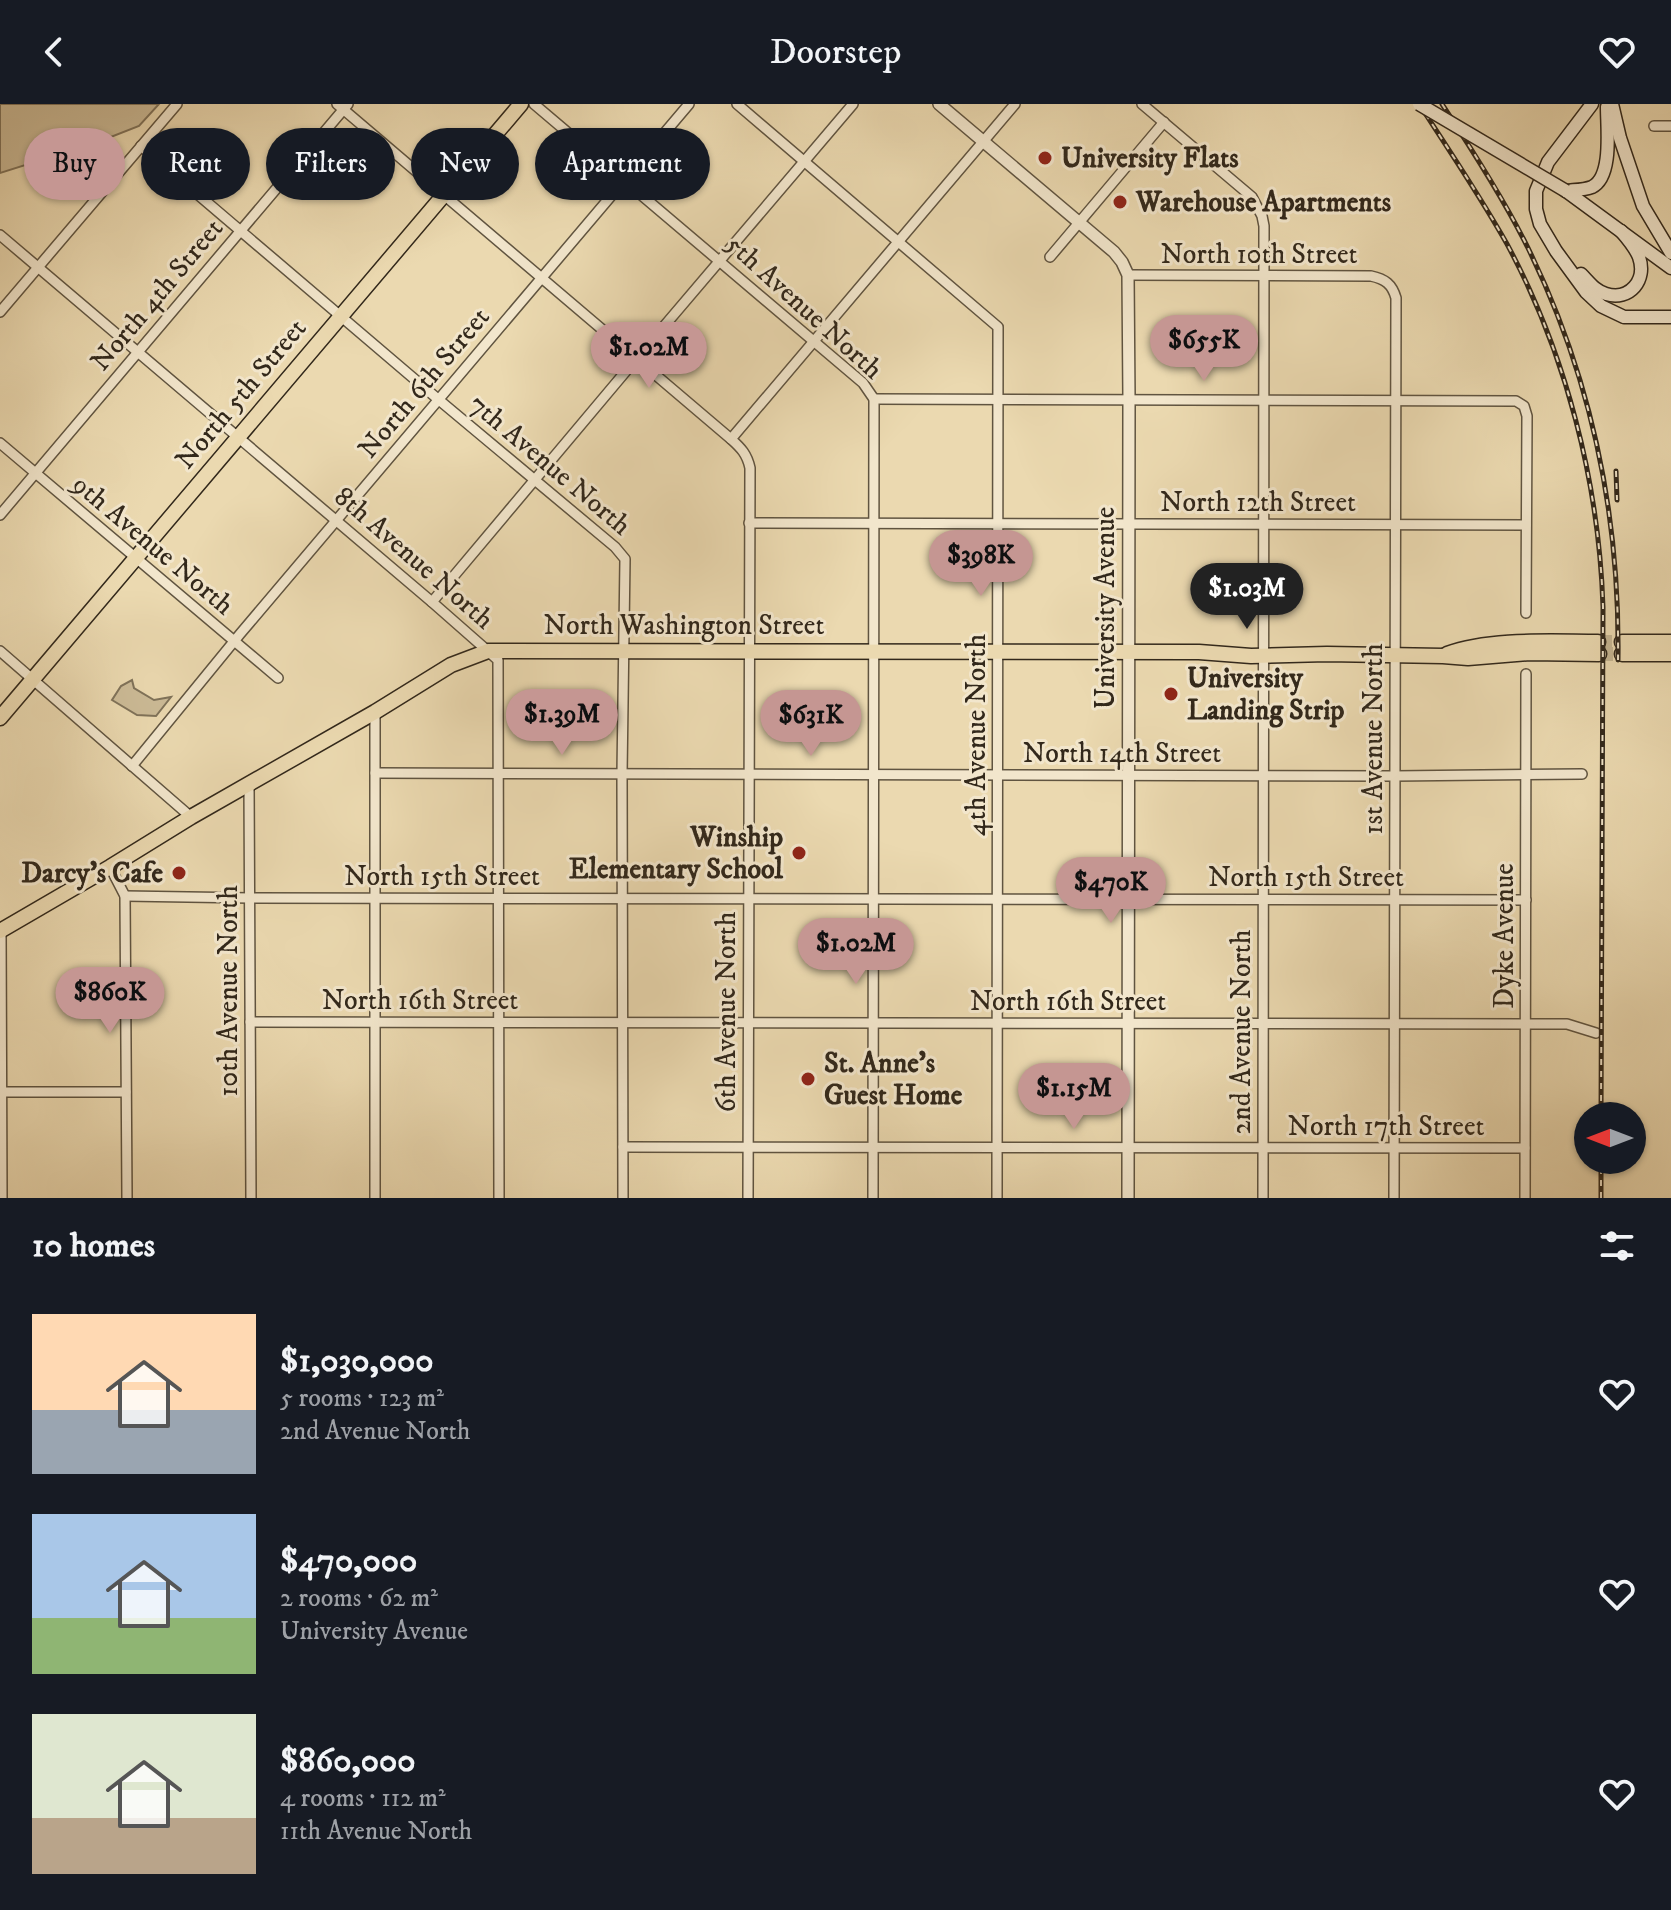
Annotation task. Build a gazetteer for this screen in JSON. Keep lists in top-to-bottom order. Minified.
{"streets":{"main road":["North 5th Street","North Washington Street"],"street":["North 10th Street","North 4th Street","5th Avenue North","North 6th Street","7th Avenue North","North 12th Street","9th Avenue North","8th Avenue North","University Avenue","4th Avenue North","1st Avenue North","North 14th Street","North 15th Street","Dyke Avenue","10th Avenue North","North 16th Street","6th Avenue North","2nd Avenue North","North 17th Street"]},"crossings":[["North 10th Street","University Avenue"],["North 10th Street","1st Avenue North"],["North 10th Street","2nd Avenue North"],["North 4th Street","7th Avenue North"],["North 4th Street","9th Avenue North"],["North 4th Street","8th Avenue North"],["North 4th Street","6th Avenue North"],["5th Avenue North","North 12th Street"],["5th Avenue North","North Washington Street"],["5th Avenue North","North 14th Street"],["5th Avenue North","North 15th Street"],["5th Avenue North","North 16th Street"],["5th Avenue North","North 17th Street"],["North 6th Street","7th Avenue North"],["North 6th Street","9th Avenue North"],["North 6th Street","8th Avenue North"],["North 6th Street","6th Avenue North"],["North 5th Street","7th Avenue North"],["North 5th Street","9th Avenue North"],["North 5th Street","8th Avenue North"],["7th Avenue North","North Washington Street"],["7th Avenue North","North 14th Street"],["7th Avenue North","North 15th Street"],["7th Avenue North","North 16th Street"],["7th Avenue North","North 17th Street"],["North 12th Street","University Avenue"],["North 12th Street","4th Avenue North"],["North 12th Street","1st Avenue North"],["North 12th Street","6th Avenue North"],["North 12th Street","2nd Avenue North"],["8th Avenue North","North Washington Street"],["8th Avenue North","North 14th Street"],["8th Avenue North","North 15th Street"],["8th Avenue North","North 16th Street"],["University Avenue","North Washington Street"],["University Avenue","North 14th Street"],["University Avenue","North 15th Street"],["University Avenue","North 16th Street"],["University Avenue","North 17th Street"],["North Washington Street","4th Avenue North"],["North Washington Street","1st Avenue North"],["North Washington Street","10th Avenue North"],["North Washington Street","6th Avenue North"],["North Washington Street","2nd Avenue North"],["4th Avenue North","North 14th Street"],["4th Avenue North","North 15th Street"],["4th Avenue North","North 16th Street"],["4th Avenue North","North 17th Street"],["1st Avenue North","North 14th Street"],["1st Avenue North","North 15th Street"],["1st Avenue North","North 16th Street"],["1st Avenue North","North 17th Street"],["North 14th Street","Dyke Avenue"],["North 14th Street","6th Avenue North"],["North 14th Street","2nd Avenue North"],["North 15th Street","Dyke Avenue"],["North 15th Street","10th Avenue North"],["North 15th Street","6th Avenue North"],["North 15th Street","2nd Avenue North"],["Dyke Avenue","North 16th Street"],["Dyke Avenue","North 17th Street"],["10th Avenue North","North 16th Street"],["North 16th Street","6th Avenue North"],["North 16th Street","2nd Avenue North"],["6th Avenue North","North 17th Street"],["2nd Avenue North","North 17th Street"]],"places":["University Flats","Warehouse Apartments","University Landing Strip","Winship Elementary School","Darcy’s Cafe","St. Anne's Guest Home"],"north":"left","page":{"header":"Doorstep","chip":["Buy","Rent","Filters","New","Apartment"],"price":["$655K","$1.02M","$398K","$1.03M","$1.39M","$631K","$470K","$1.02M","$860K","$1.15M"],"heading":"10 homes","list":[{"name":"$1,030,000","note":"5 rooms · 123 m² · 2nd Avenue North"},{"name":"$470,000","note":"2 rooms · 62 m² · University Avenue"},{"name":"$860,000","note":"4 rooms · 112 m² · 11th Avenue North"}]}}
